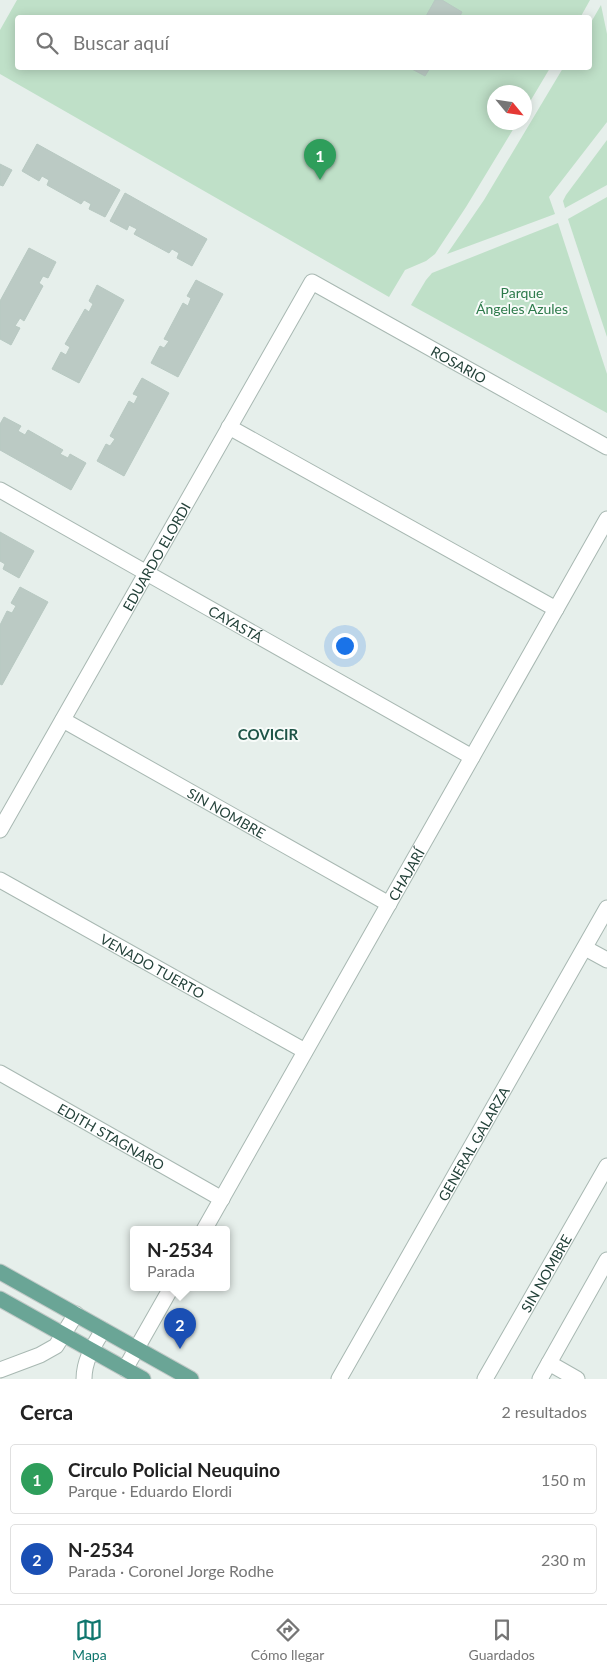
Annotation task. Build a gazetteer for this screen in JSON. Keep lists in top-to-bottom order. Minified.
{"streets":{"street":["ROSARIO","EDUARDO ELORDI","CAYASTÁ","SIN NOMBRE","CHAJARÍ","VENADO TUERTO","EDITH STAGNARO","GENERAL GALARZA"]},"crossings":[["ROSARIO","EDUARDO ELORDI"],["EDUARDO ELORDI","CAYASTÁ"],["EDUARDO ELORDI","SIN NOMBRE"],["CAYASTÁ","CHAJARÍ"],["SIN NOMBRE","CHAJARÍ"],["CHAJARÍ","VENADO TUERTO"],["CHAJARÍ","EDITH STAGNARO"]],"districts":["COVICIR"],"parks":["Parque Ángeles Azules"],"north":"bottom right","page":{"search":"Buscar aquí","pins":["1","2"],"popup":["N-2534","Parada"],"heading":["Cerca","2 resultados"],"list":[{"mark":"1","name":"Circulo Policial Neuquino","note":"Parque · Eduardo Elordi","value":"150 m"},{"mark":"2","name":"N-2534","note":"Parada · Coronel Jorge Rodhe","value":"230 m"}],"nav":["Mapa","Cómo llegar","Guardados"]}}
